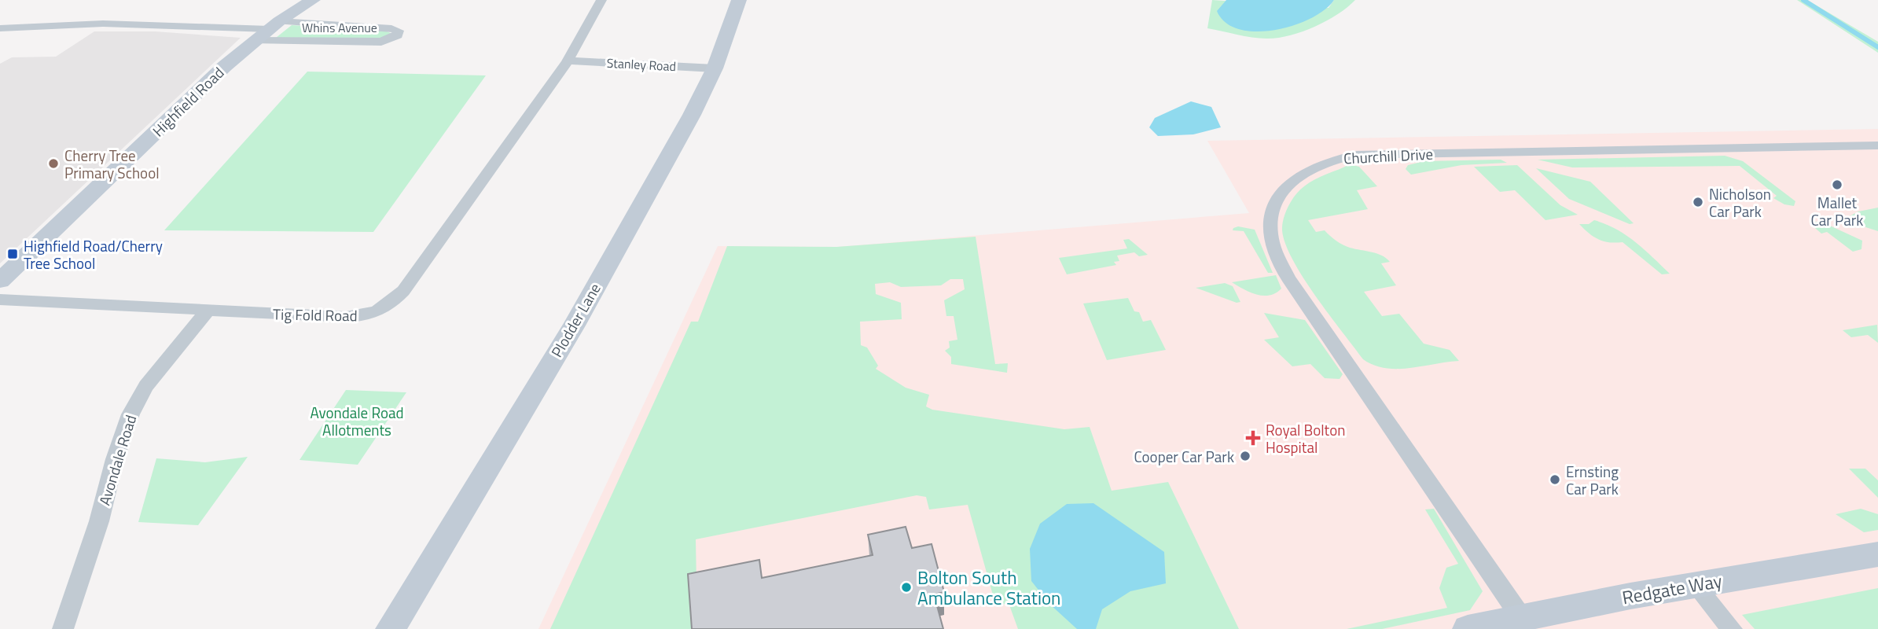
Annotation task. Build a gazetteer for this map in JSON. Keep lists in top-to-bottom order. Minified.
{"streets":{"main road":["Highfield Road","Plodder Lane","Redgate Way"],"street":["Whins Avenue","Stanley Road","Churchill Drive","Tig Fold Road","Avondale Road"]},"crossings":[["Whins Avenue","Highfield Road"],["Stanley Road","Tig Fold Road"],["Stanley Road","Plodder Lane"],["Churchill Drive","Redgate Way"],["Tig Fold Road","Avondale Road"]],"parks":["Avondale Road Allotments"],"places":{"other":["Cherry Tree Primary School","Mallet Car Park","Nicholson Car Park","Cooper Car Park","Ernsting Car Park","Bolton South Ambulance Station"],"transit":["Highfield Road/Cherry Tree School"],"health":["Royal Bolton Hospital"]}}
